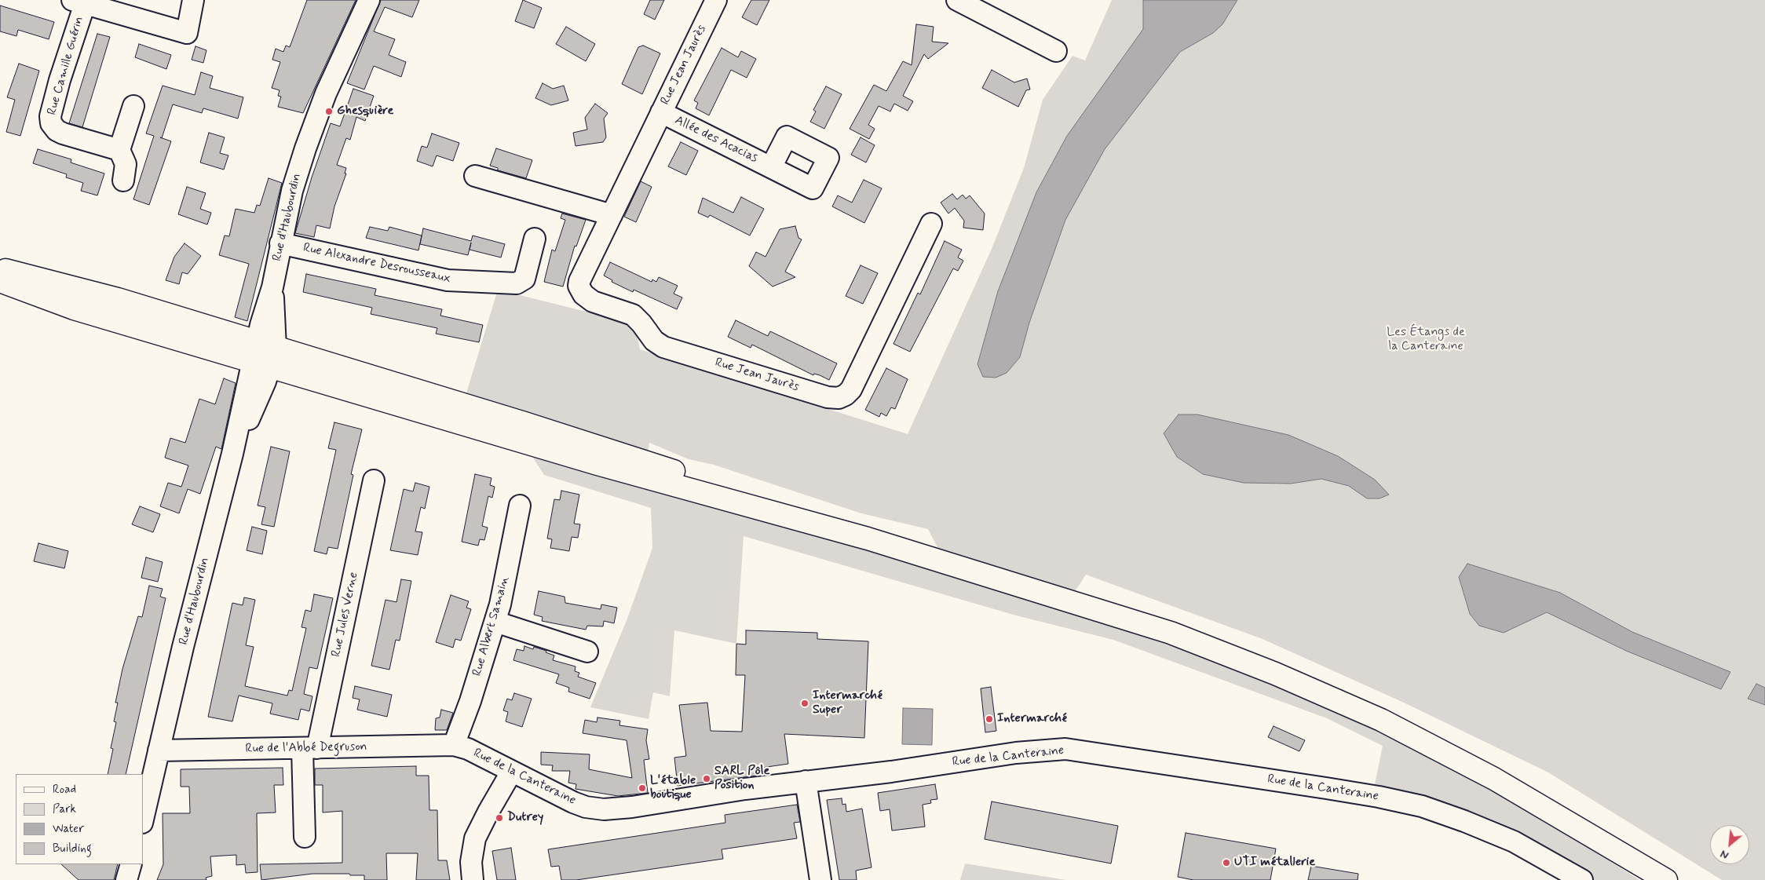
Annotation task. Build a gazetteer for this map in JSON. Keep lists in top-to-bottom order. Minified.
{"streets":{"street":["Rue Jean Jaurès","Rue Camille Guérin","Allée des Acacias","Rue d'Haubourdin","Rue Alexandre Desrousseaux","Rue Jules Verne","Rue Albert Samain","Rue de l'Abbé Degruson","Rue de la Canteraine"]},"crossings":[["Rue Jean Jaurès","Allée des Acacias"],["Rue d'Haubourdin","Rue Alexandre Desrousseaux"],["Rue d'Haubourdin","Rue de l'Abbé Degruson"],["Rue Jules Verne","Rue de l'Abbé Degruson"],["Rue Albert Samain","Rue de l'Abbé Degruson"],["Rue Albert Samain","Rue de la Canteraine"],["Rue de l'Abbé Degruson","Rue de la Canteraine"]],"parks":["Les Étangs de la Canteraine"],"places":["Ghesquière","Intermarché Super","Intermarché","SARL Pôle Position","L'étable boutique","Dutrey","UTI métallerie"],"legend":["Road","Park","Water","Building"],"north":"bottom left"}
